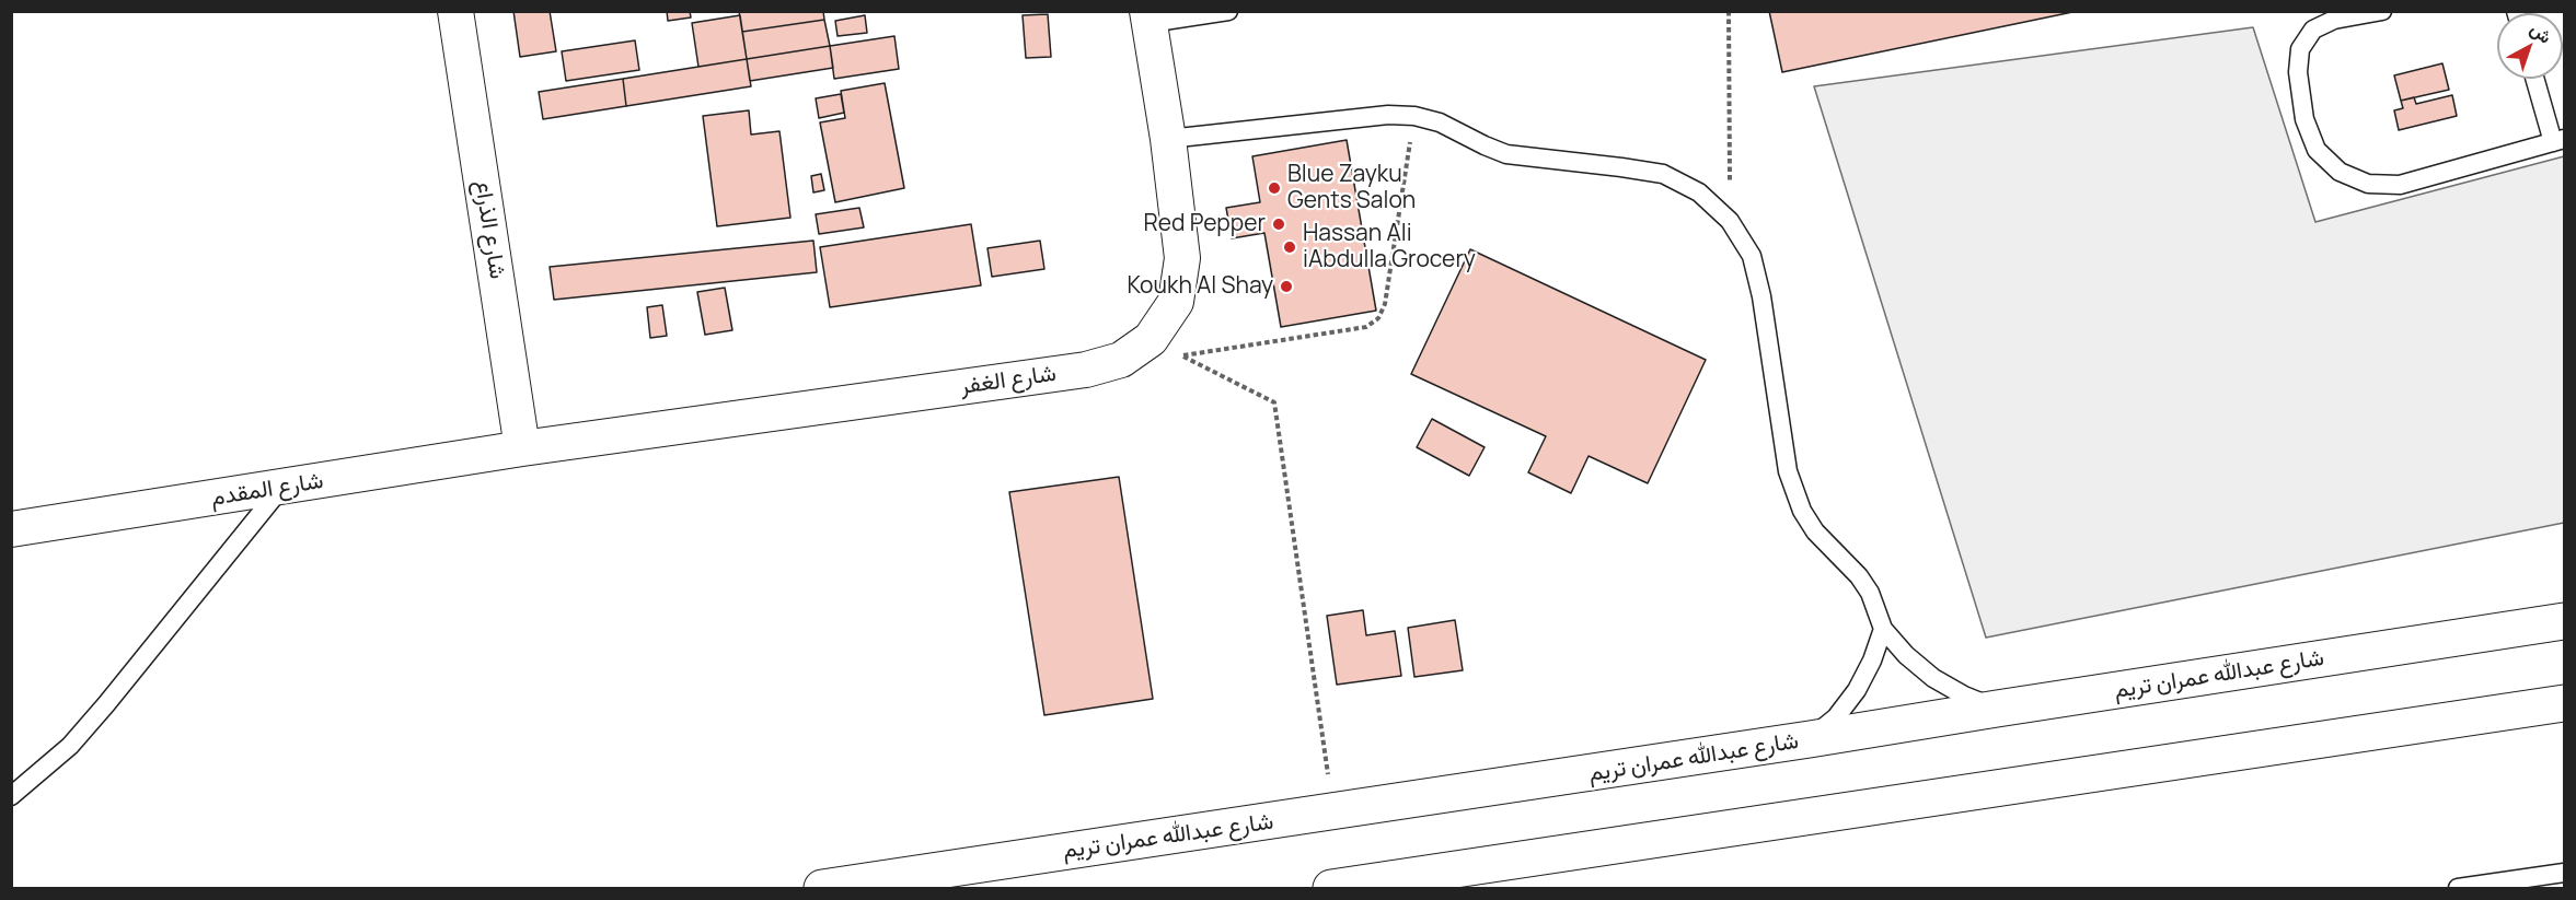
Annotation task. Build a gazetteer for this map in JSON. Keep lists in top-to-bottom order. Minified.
{"streets":{"street":["شارع الذراع","شارع الغفر","شارع المقدم","شارع عبدالله عمران تريم"]},"crossings":[["شارع الذراع","شارع الغفر"],["شارع الذراع","شارع المقدم"],["شارع الغفر","شارع المقدم"]],"places":["Blue Zayku Gents Salon","Red Pepper","Hassan Ali iAbdulla Grocery","Koukh Al Shay"],"north":"top right"}
